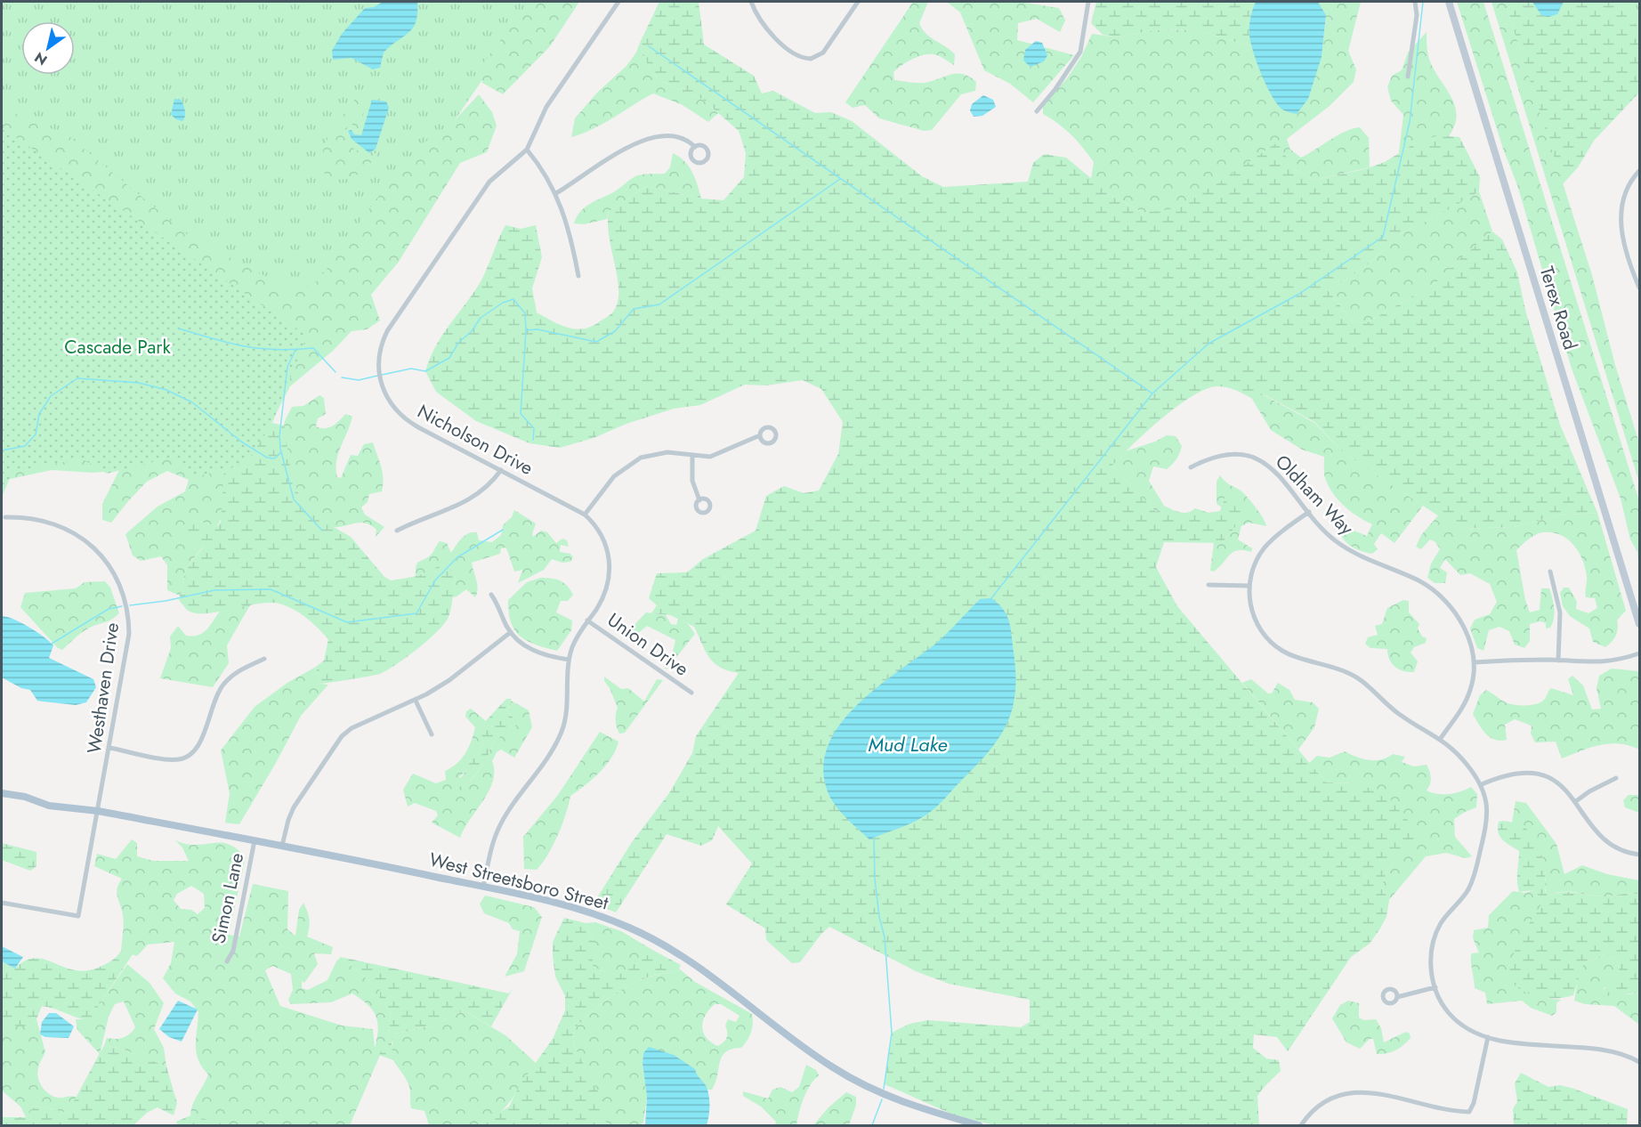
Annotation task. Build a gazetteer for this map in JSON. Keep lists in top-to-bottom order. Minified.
{"streets":{"main road":["Terex Road","West Streetsboro Street"],"street":["Nicholson Drive","Oldham Way","Union Drive","Westhaven Drive","Simon Lane"]},"crossings":[["Nicholson Drive","Union Drive"],["Nicholson Drive","West Streetsboro Street"],["Westhaven Drive","West Streetsboro Street"],["West Streetsboro Street","Simon Lane"]],"water":["Mud Lake"],"parks":["Cascade Park"],"north":"bottom left"}
